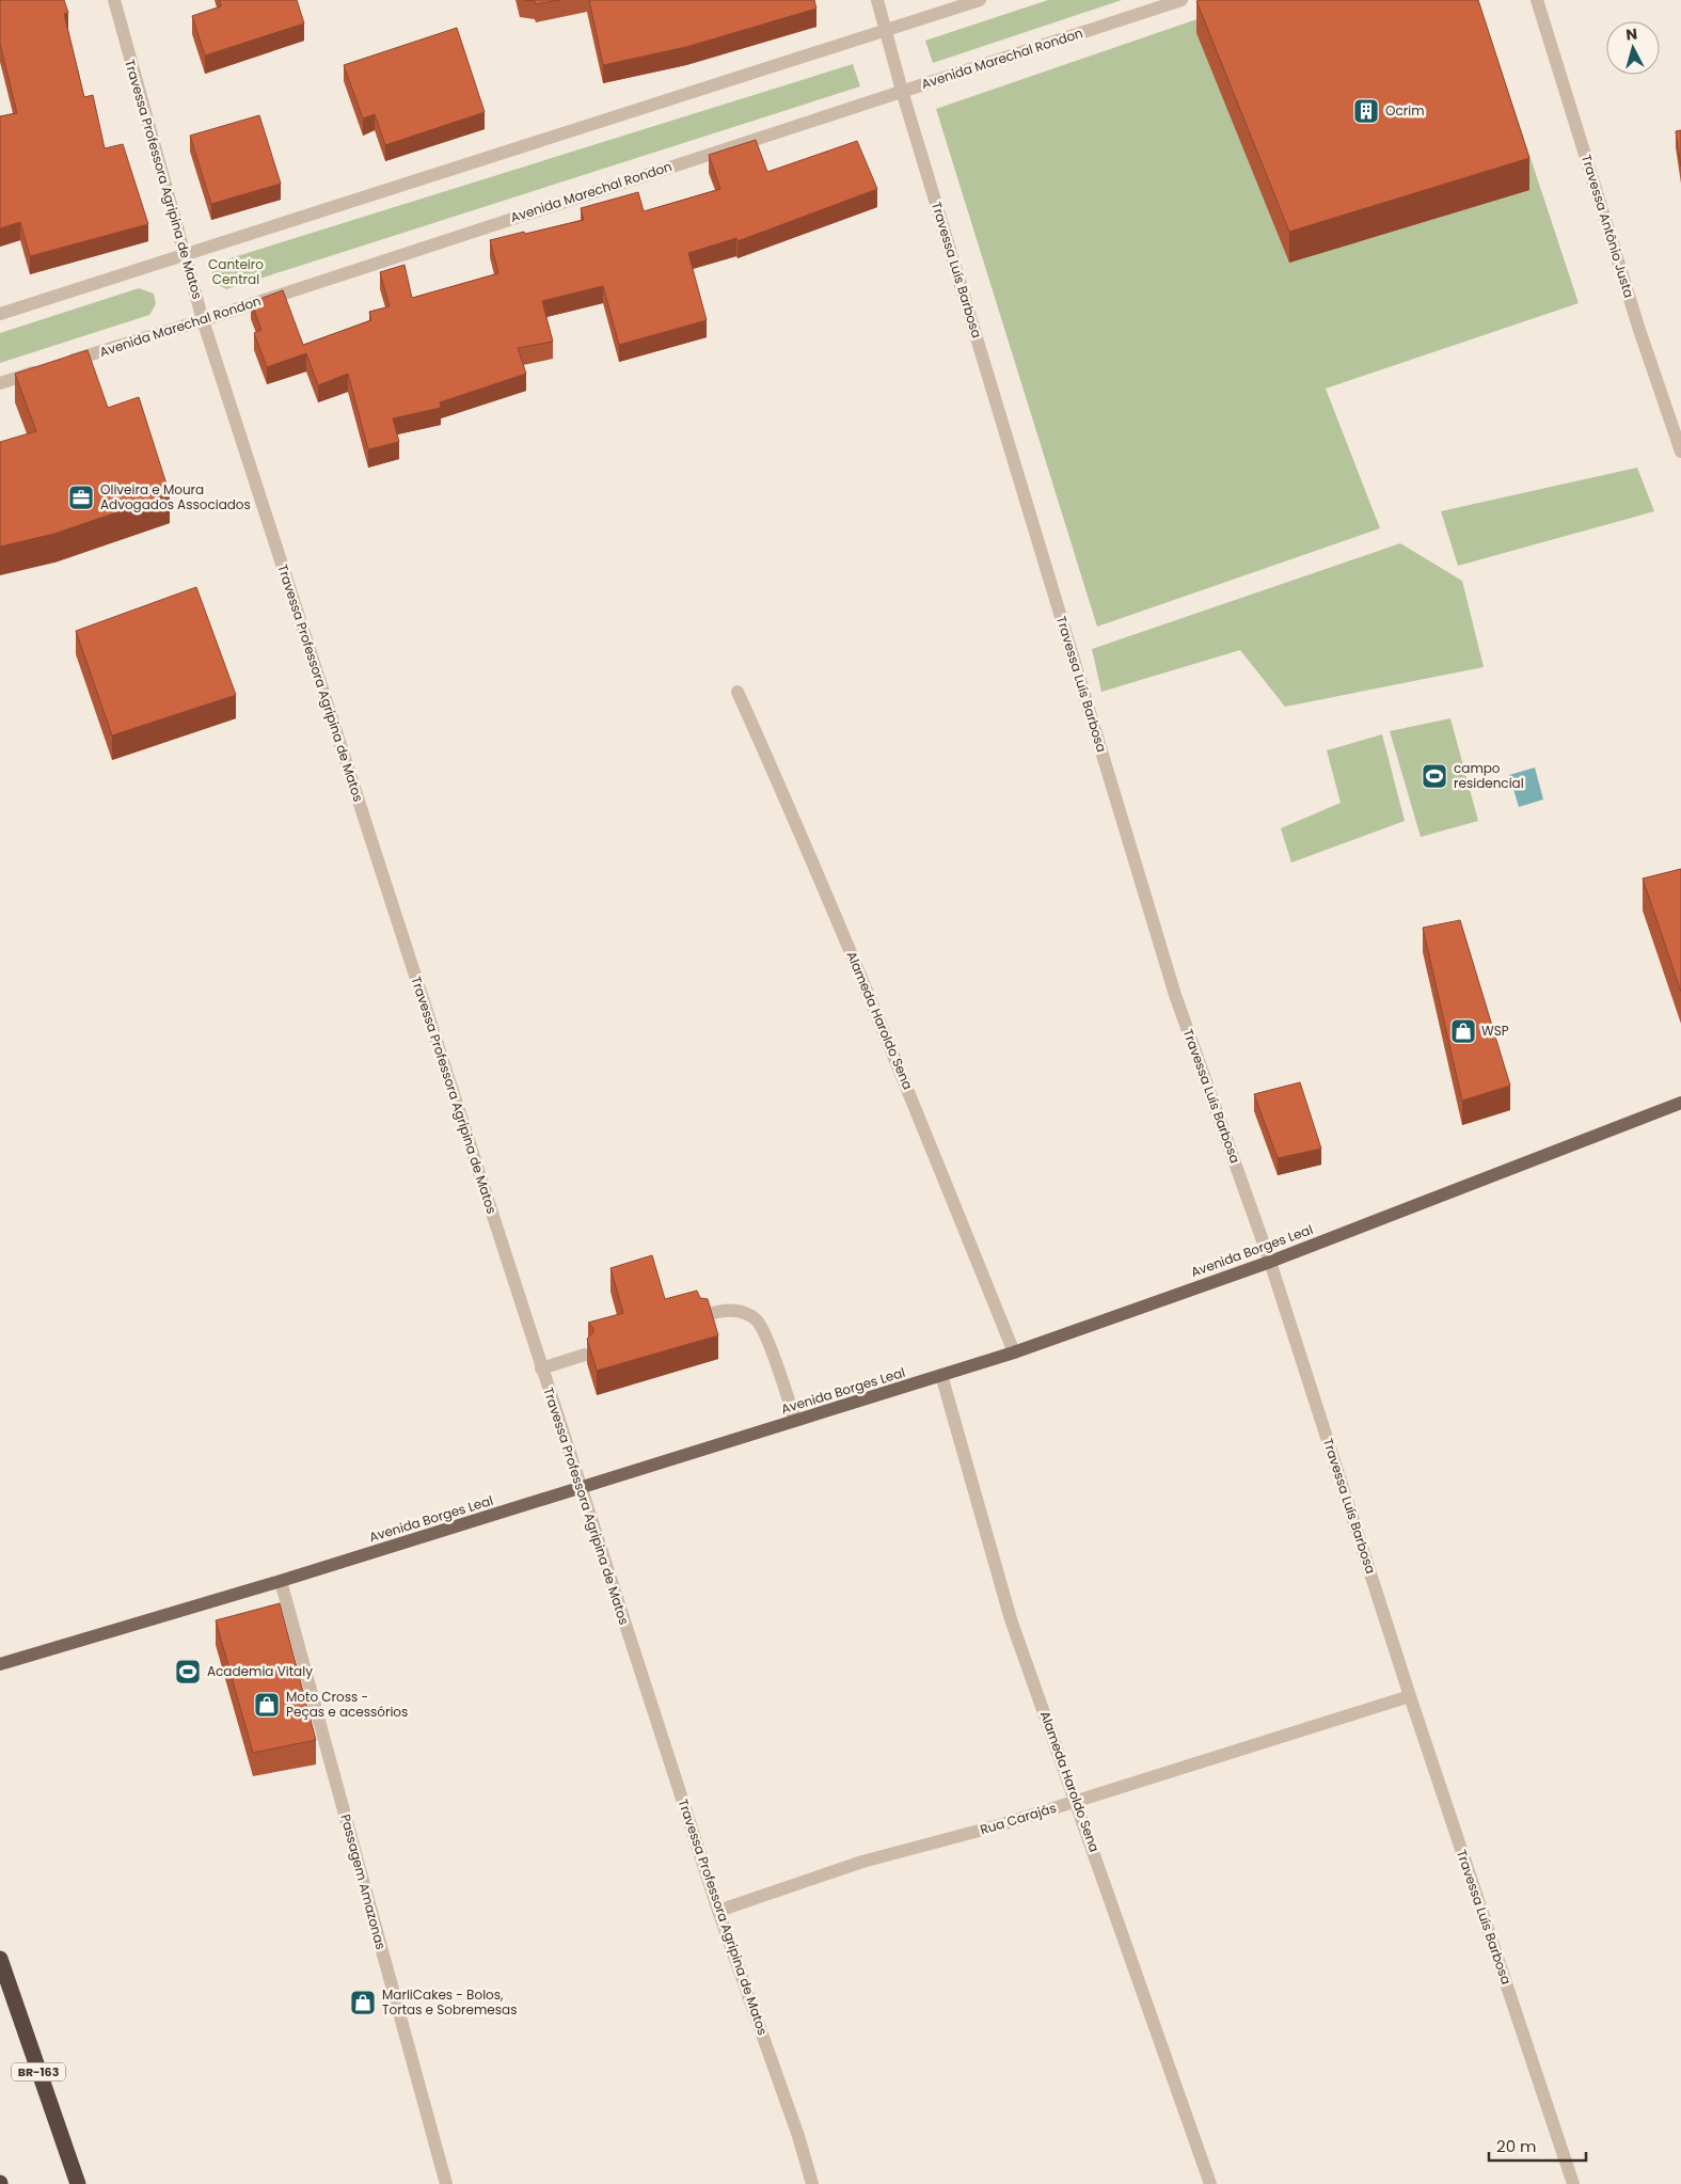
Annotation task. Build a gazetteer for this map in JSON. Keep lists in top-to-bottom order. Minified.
{"streets":{"highway":["BR-163"],"main road":["Avenida Borges Leal"],"street":["Avenida Marechal Rondon","Travessa Professora Agripina de Matos","Travessa Antônio Justa","Travessa Luís Barbosa","Alameda Haroldo Sena","Rua Carajás","Passagem Amazonas"]},"crossings":[["Avenida Marechal Rondon","Travessa Professora Agripina de Matos"],["Avenida Marechal Rondon","Travessa Luís Barbosa"],["Travessa Professora Agripina de Matos","Avenida Borges Leal"],["Travessa Professora Agripina de Matos","Rua Carajás"],["Travessa Luís Barbosa","Avenida Borges Leal"],["Travessa Luís Barbosa","Rua Carajás"],["Alameda Haroldo Sena","Avenida Borges Leal"],["Alameda Haroldo Sena","Rua Carajás"],["Avenida Borges Leal","Passagem Amazonas"]],"parks":["Canteiro Central"],"places":{"building":["Ocrim"],"office":["Oliveira e Moura Advogados Associados"],"sports":["campo residencial","Academia Vitaly"],"shop":["WSP","Moto Cross - Peças e acessórios","MarliCakes - Bolos, Tortas e Sobremesas"]},"scale_bar":"20 m","north":"top"}
